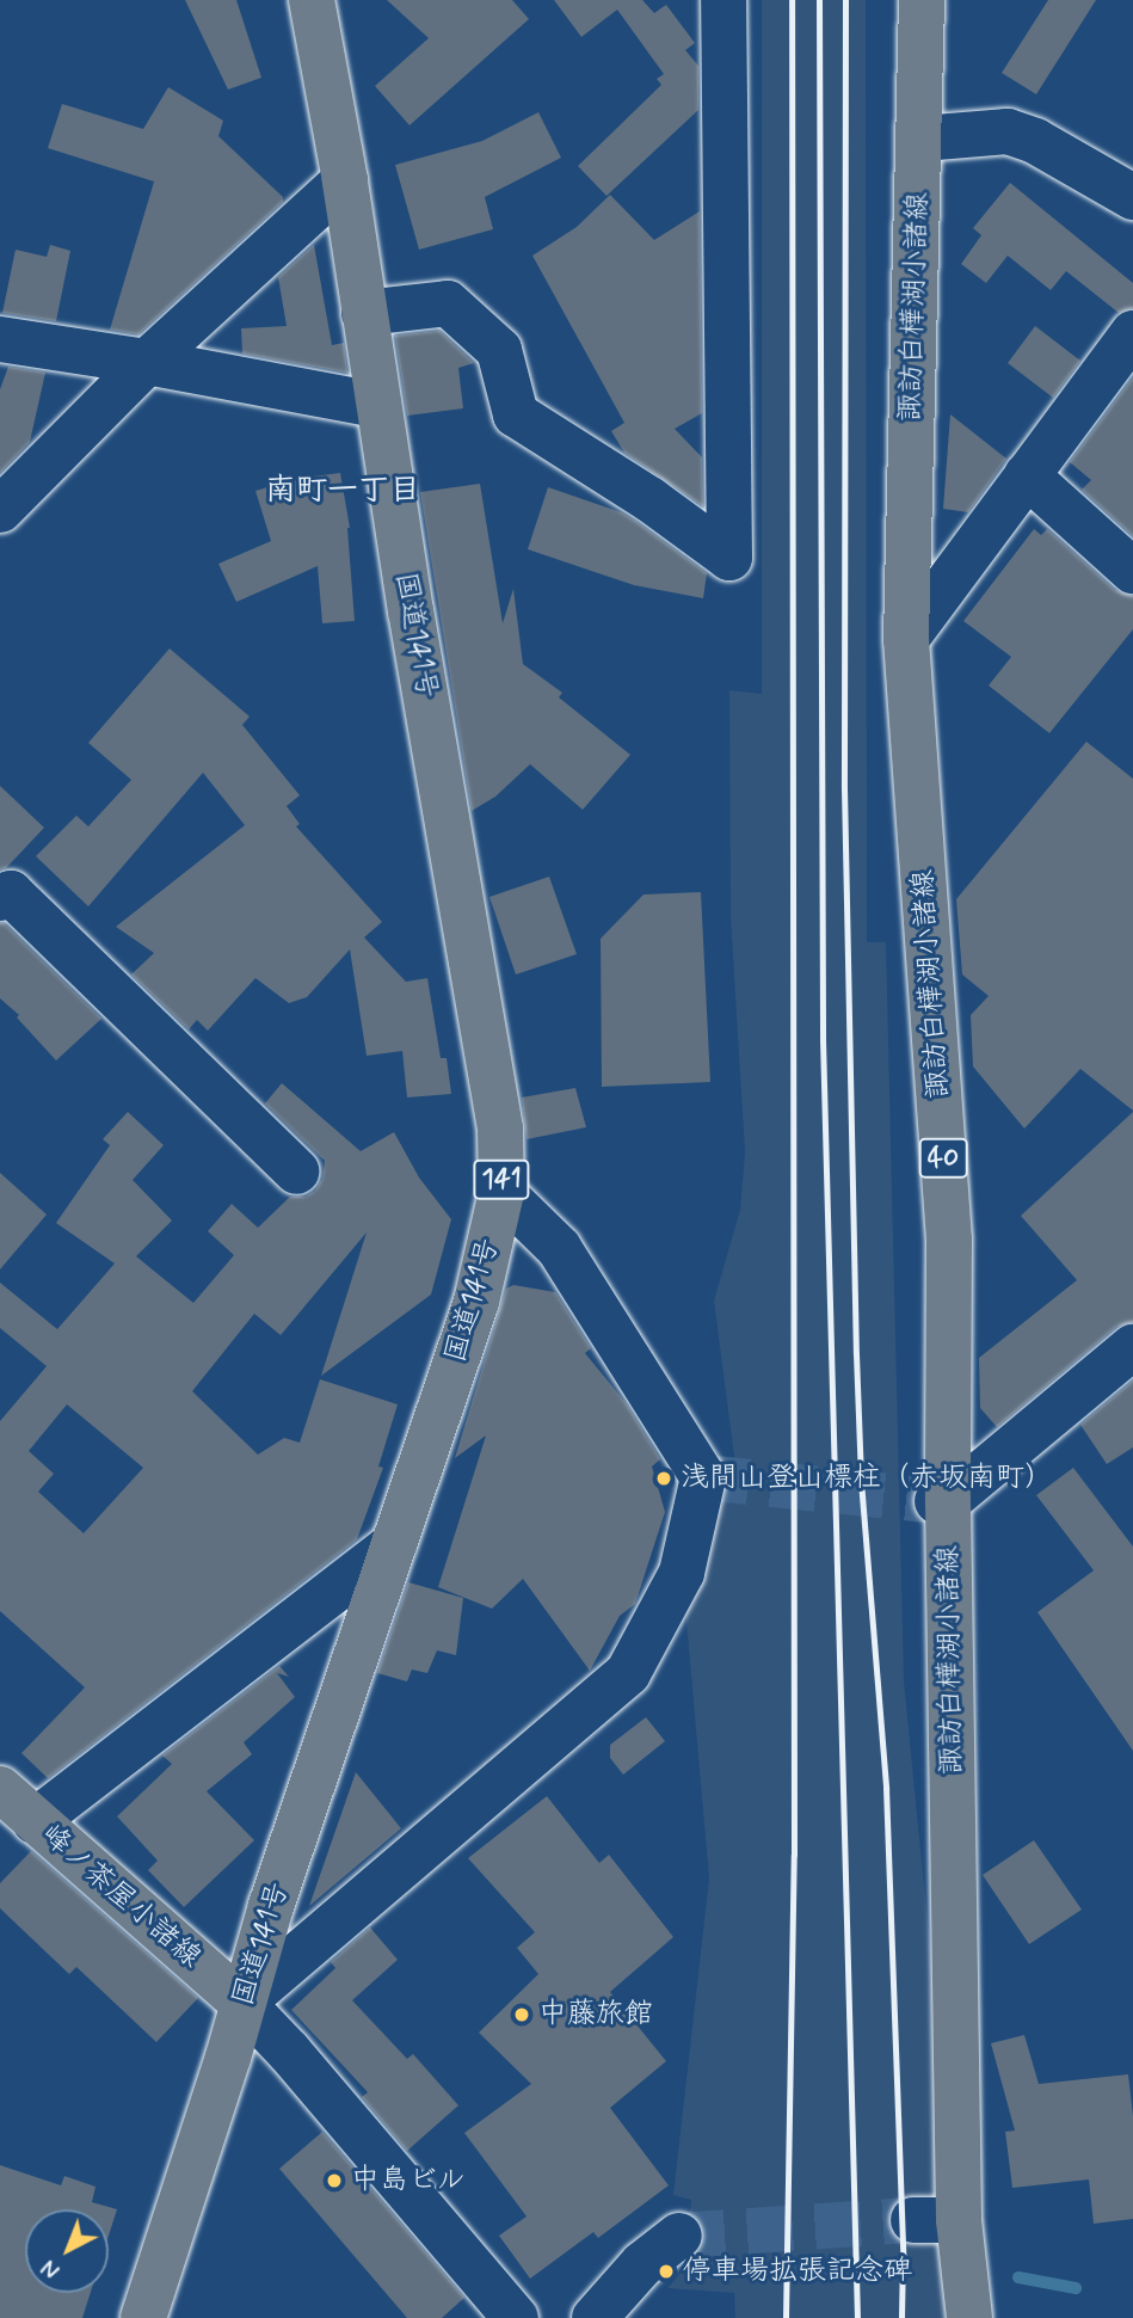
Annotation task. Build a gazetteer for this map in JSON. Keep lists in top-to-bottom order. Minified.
{"streets":{"main road":["諏訪白樺湖小諸線","国道141号","40","141","峰ノ茶屋小諸線"]},"crossings":[["国道141号","峰ノ茶屋小諸線"]],"districts":["南町一丁目"],"places":["浅間山登山標柱（赤坂南町）","中藤旅館","中島ビル","停車場拡張記念碑"],"north":"bottom left"}
